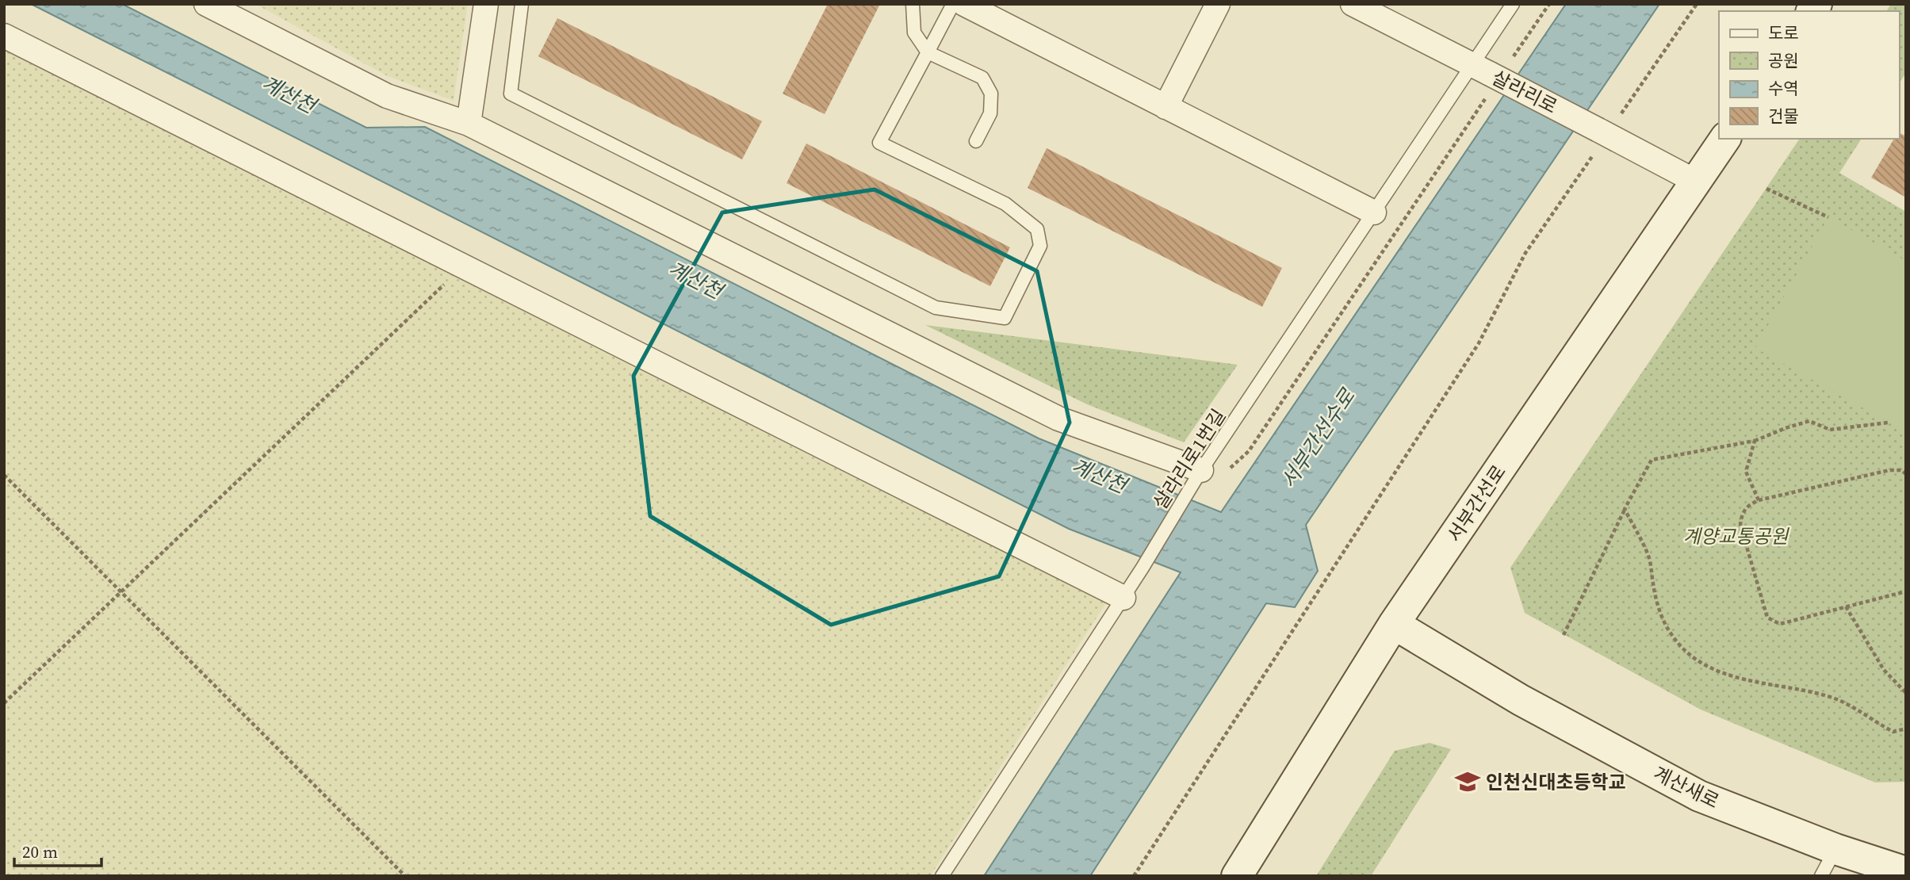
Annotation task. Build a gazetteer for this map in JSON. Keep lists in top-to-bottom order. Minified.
{"streets":{"main road":["서부간선로","계산새로"],"street":["살라리로"],"lane":["살라리로1번길"]},"crossings":[["살라리로","살라리로1번길"],["살라리로","서부간선로"],["서부간선로","계산새로"]],"water":["계산천","서부간선수로"],"parks":["계양교통공원"],"places":{"school or university":["인천신대초등학교"]},"legend":["도로","공원","수역","건물"],"scale_bar":"20 m"}
